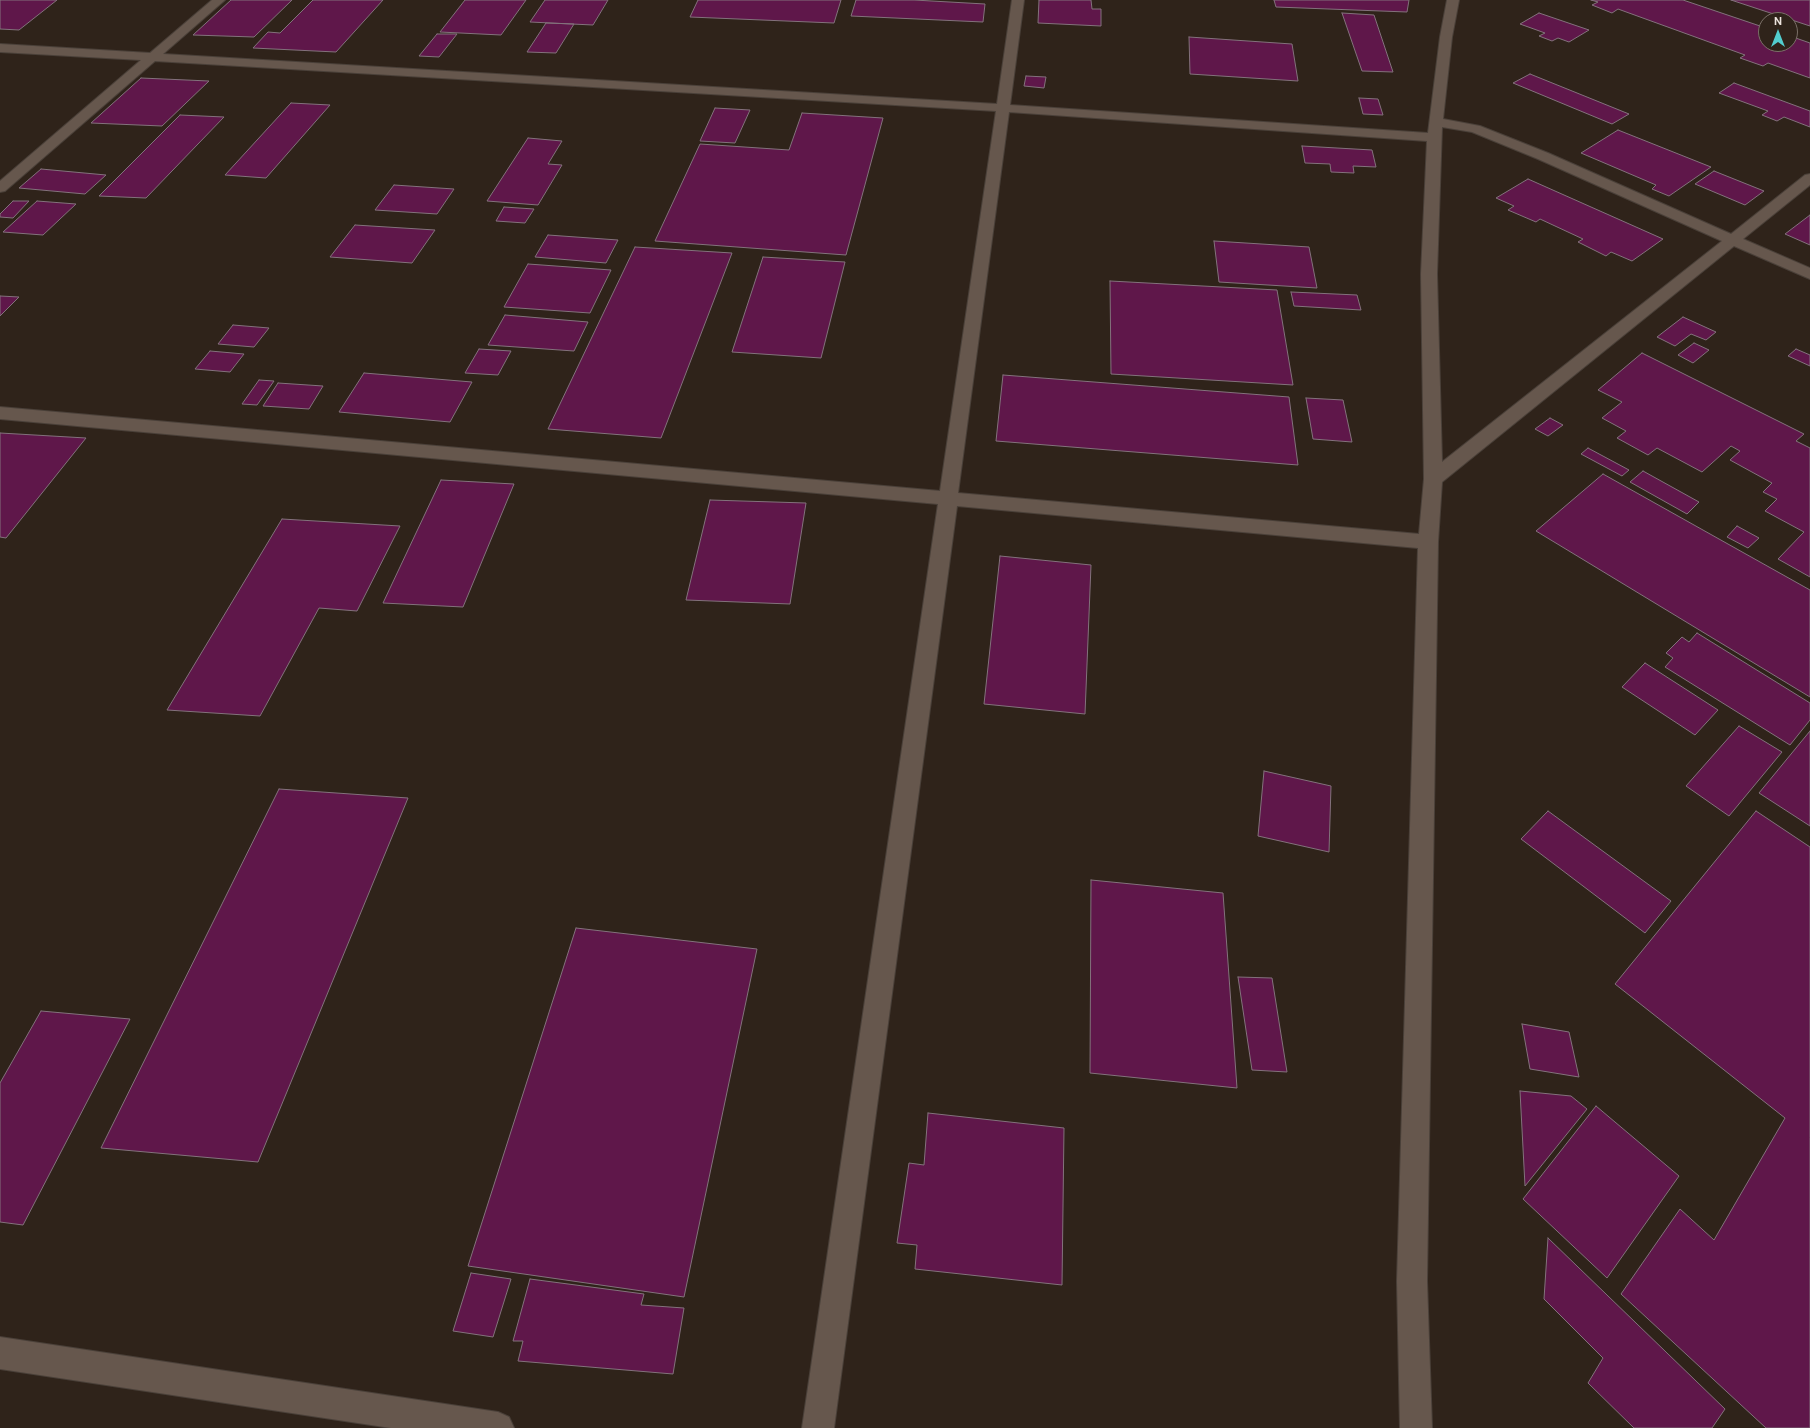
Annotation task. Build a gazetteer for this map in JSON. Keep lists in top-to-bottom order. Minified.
{"north":"top"}
